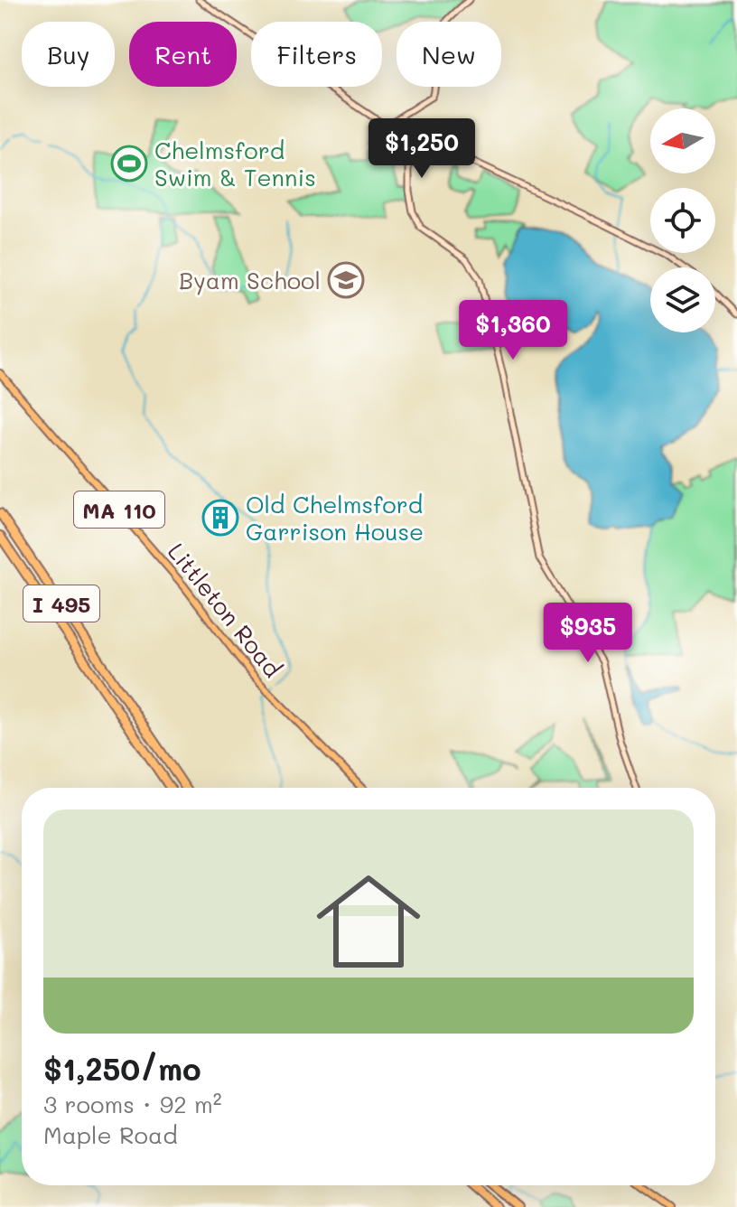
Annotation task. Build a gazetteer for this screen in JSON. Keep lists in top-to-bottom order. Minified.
{"streets":{"highway":["I 495"],"main road":["MA 110","Littleton Road"]},"places":{"sports":["Chelmsford Swim & Tennis"],"school or university":["Byam School"],"building":["Old Chelmsford Garrison House"]},"north":"left","page":{"chip":["Buy","Rent","Filters","New"],"price":["$1,250","$1,360","$935"],"list":[{"name":"$1,250/mo","note":"3 rooms · 92 m² · Maple Road"}]}}
